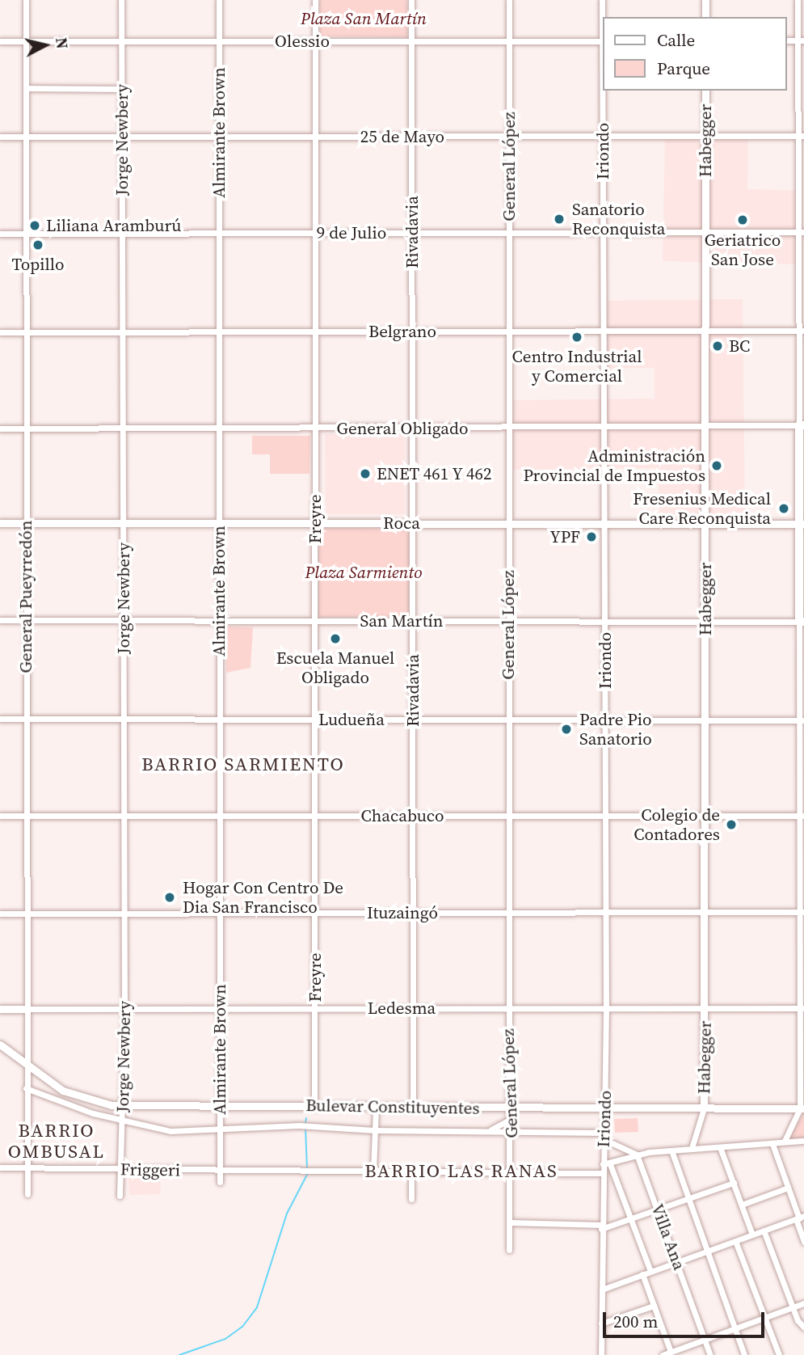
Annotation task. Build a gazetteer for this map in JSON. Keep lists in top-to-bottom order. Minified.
{"streets":{"street":["Olessio","Almirante Brown","25 de Mayo","Jorge Newbery","Habegger","Iriondo","General López","Rivadavia","9 de Julio","Belgrano","General Obligado","Freyre","Roca","General Pueyrredón","San Martín","Ludueña","Chacabuco","Ituzaingó","Ledesma","Bulevar Constituyentes","Friggeri","Villa Ana"]},"crossings":[["Olessio","Almirante Brown"],["Olessio","Jorge Newbery"],["Olessio","General López"],["Olessio","Rivadavia"],["Olessio","Freyre"],["Olessio","General Pueyrredón"],["Almirante Brown","25 de Mayo"],["Almirante Brown","9 de Julio"],["Almirante Brown","Belgrano"],["Almirante Brown","General Obligado"],["Almirante Brown","Roca"],["Almirante Brown","San Martín"],["Almirante Brown","Ludueña"],["Almirante Brown","Chacabuco"],["Almirante Brown","Ituzaingó"],["Almirante Brown","Ledesma"],["Almirante Brown","Bulevar Constituyentes"],["Almirante Brown","Friggeri"],["25 de Mayo","Jorge Newbery"],["25 de Mayo","Habegger"],["25 de Mayo","Iriondo"],["25 de Mayo","General López"],["25 de Mayo","Rivadavia"],["25 de Mayo","Freyre"],["25 de Mayo","General Pueyrredón"],["Jorge Newbery","9 de Julio"],["Jorge Newbery","Belgrano"],["Jorge Newbery","General Obligado"],["Jorge Newbery","Roca"],["Jorge Newbery","San Martín"],["Jorge Newbery","Ludueña"],["Jorge Newbery","Chacabuco"],["Jorge Newbery","Ituzaingó"],["Jorge Newbery","Ledesma"],["Jorge Newbery","Bulevar Constituyentes"],["Jorge Newbery","Friggeri"],["Habegger","9 de Julio"],["Habegger","Belgrano"],["Habegger","General Obligado"],["Habegger","Roca"],["Habegger","San Martín"],["Habegger","Ludueña"],["Habegger","Chacabuco"],["Habegger","Ituzaingó"],["Habegger","Ledesma"],["Habegger","Bulevar Constituyentes"],["Iriondo","9 de Julio"],["Iriondo","Belgrano"],["Iriondo","General Obligado"],["Iriondo","Roca"],["Iriondo","San Martín"],["Iriondo","Ludueña"],["Iriondo","Chacabuco"],["Iriondo","Ituzaingó"],["Iriondo","Ledesma"],["Iriondo","Bulevar Constituyentes"],["General López","9 de Julio"],["General López","Belgrano"],["General López","General Obligado"],["General López","Roca"],["General López","San Martín"],["General López","Ludueña"],["General López","Chacabuco"],["General López","Ituzaingó"],["General López","Ledesma"],["General López","Bulevar Constituyentes"],["Rivadavia","9 de Julio"],["Rivadavia","Belgrano"],["Rivadavia","General Obligado"],["Rivadavia","Roca"],["Rivadavia","San Martín"],["Rivadavia","Ludueña"],["Rivadavia","Chacabuco"],["Rivadavia","Ituzaingó"],["Rivadavia","Ledesma"],["Rivadavia","Bulevar Constituyentes"],["9 de Julio","Freyre"],["9 de Julio","General Pueyrredón"],["Belgrano","Freyre"],["Belgrano","General Pueyrredón"],["General Obligado","Freyre"],["General Obligado","General Pueyrredón"],["Freyre","Roca"],["Freyre","San Martín"],["Freyre","Ludueña"],["Freyre","Chacabuco"],["Freyre","Ituzaingó"],["Freyre","Ledesma"],["Freyre","Bulevar Constituyentes"],["Roca","General Pueyrredón"],["General Pueyrredón","San Martín"],["General Pueyrredón","Ludueña"],["General Pueyrredón","Chacabuco"],["General Pueyrredón","Ituzaingó"],["General Pueyrredón","Ledesma"],["General Pueyrredón","Bulevar Constituyentes"],["General Pueyrredón","Friggeri"]],"districts":["BARRIO SARMIENTO","BARRIO OMBUSAL","BARRIO LAS RANAS"],"parks":["Plaza San Martín","Plaza Sarmiento"],"places":["Sanatorio Reconquista","Geriatrico San Jose","Liliana Aramburú","Topillo","Centro Industrial y Comercial","BC","Administración Provincial de Impuestos","ENET 461 Y 462","Fresenius Medical Care Reconquista","YPF","Escuela Manuel Obligado","Padre Pio Sanatorio","Colegio de Contadores","Hogar Con Centro De Dia San Francisco"],"legend":["Calle","Parque"],"scale_bar":"200 m","north":"right"}
